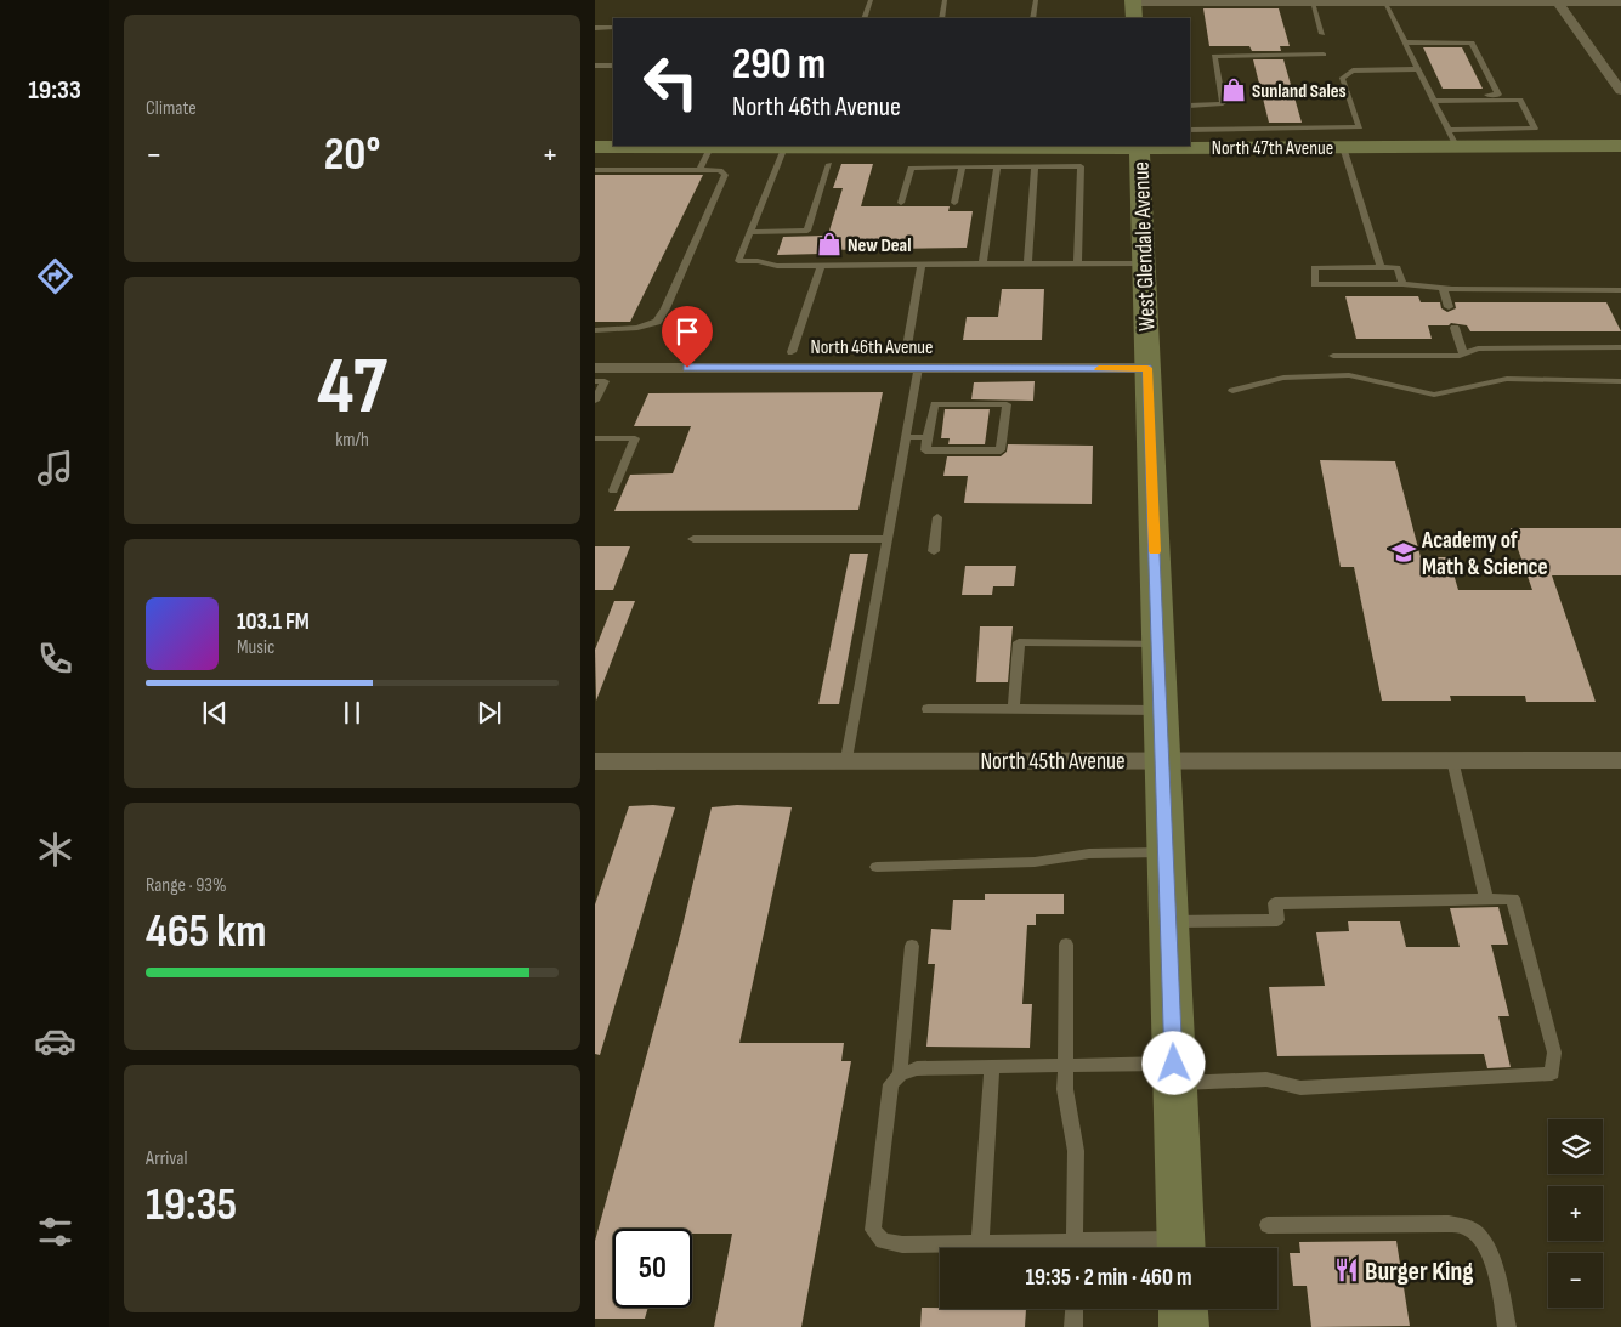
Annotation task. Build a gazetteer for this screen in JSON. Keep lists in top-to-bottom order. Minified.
{"streets":{"main road":["North 47th Avenue","West Glendale Avenue"],"street":["North 46th Avenue","North 45th Avenue"]},"crossings":[["North 47th Avenue","West Glendale Avenue"],["West Glendale Avenue","North 46th Avenue"],["West Glendale Avenue","North 45th Avenue"]],"places":{"shop":["Sunland Sales","New Deal"],"school or university":["Academy of Math & Science"],"restaurant":["Burger King"]},"page":{"tabs":"19:33","tile":["Climate",["47","km/h"],["Range · 93%","465 km"],["Arrival","19:35"]],"turn":["290 m","North 46th Avenue"],"heat":["−","20°","+"],"song":["103.1 FM","Music"],"map_buttons":["+","−"],"limit":"50","trip":"19:35 · 2 min · 460 m"}}
